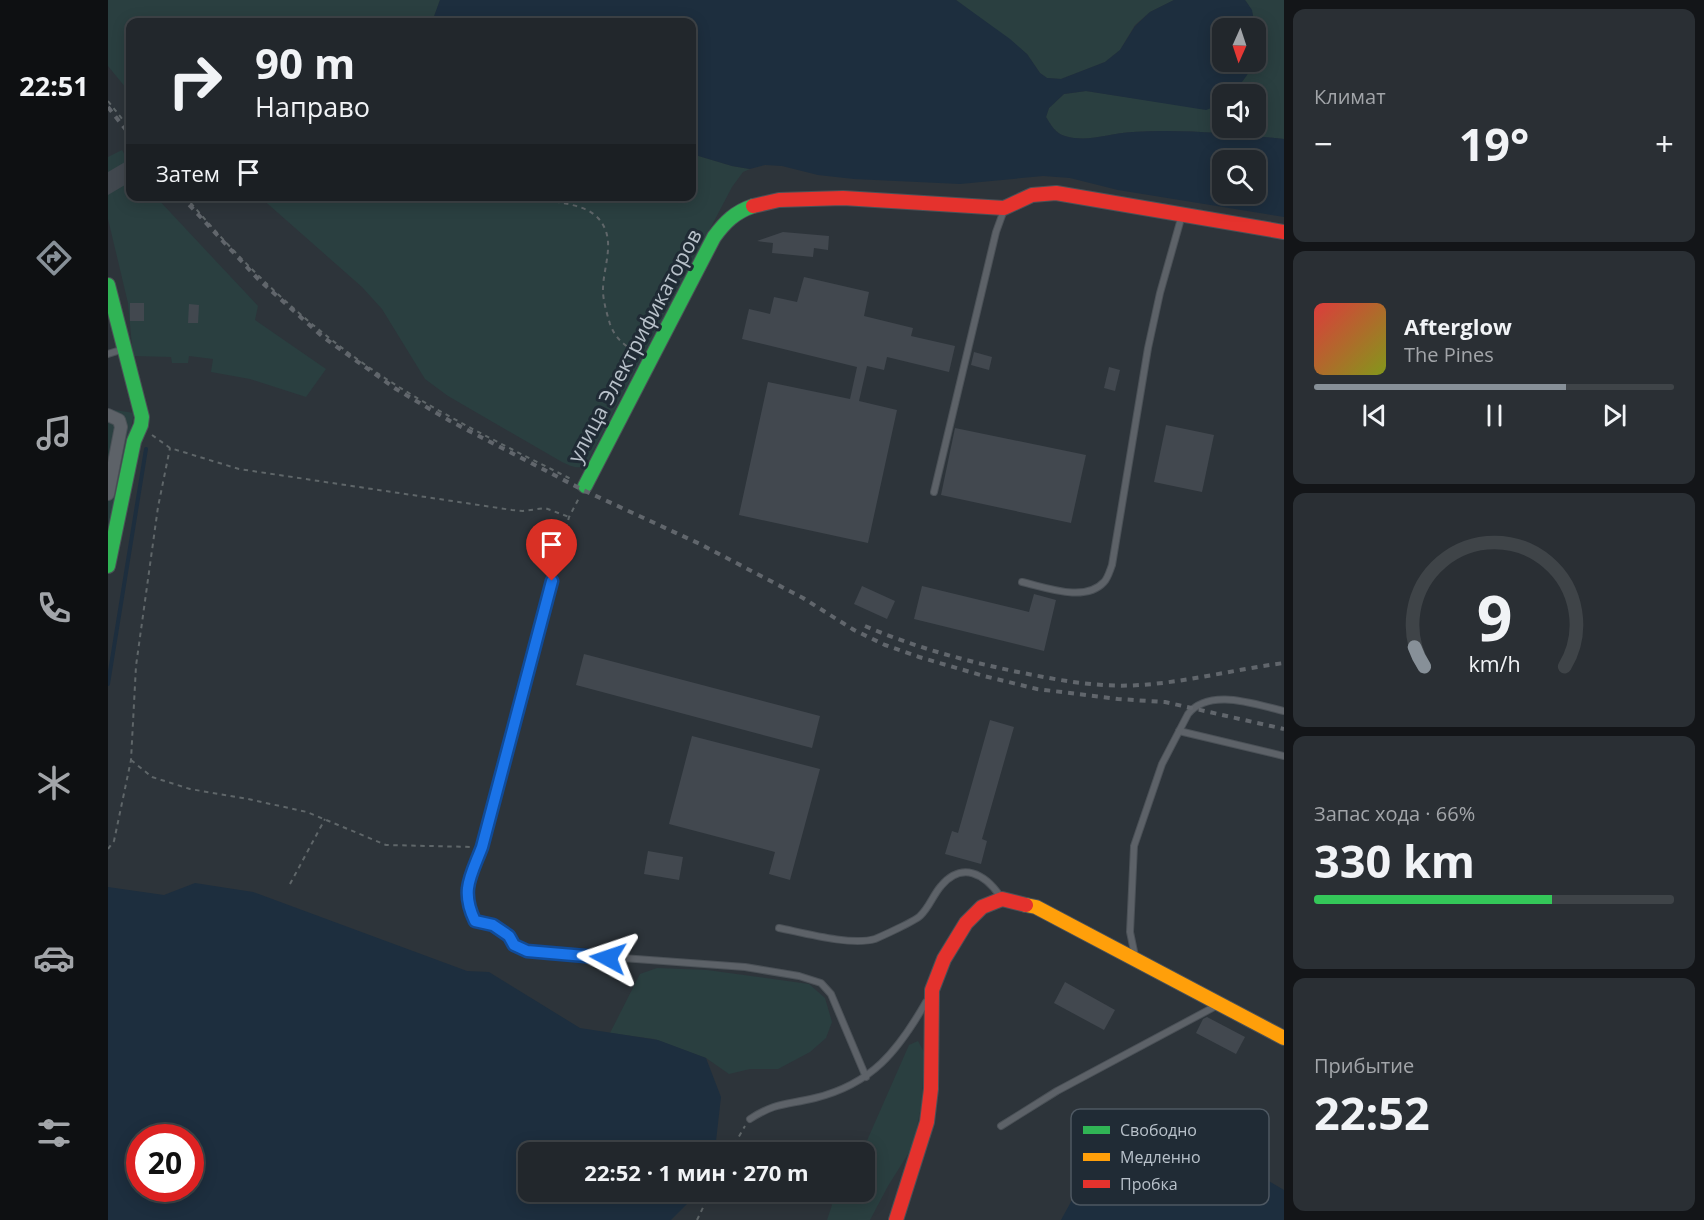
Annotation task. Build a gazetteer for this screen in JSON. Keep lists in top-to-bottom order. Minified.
{"streets":{"street":["улица Электрификаторов"]},"legend":["Свободно","Медленно","Пробка"],"north":"bottom","page":{"tabs":"22:51","tile":["Климат",["Запас хода · 66%","330 km"],["Прибытие","22:52"]],"turn":["90 m","Направо"],"heat":["−","19°","+"],"then":"Затем","song":["Afterglow","The Pines"],"limit":"20","trip":"22:52 · 1 мин · 270 m","gauge":["9","km/h"]}}
